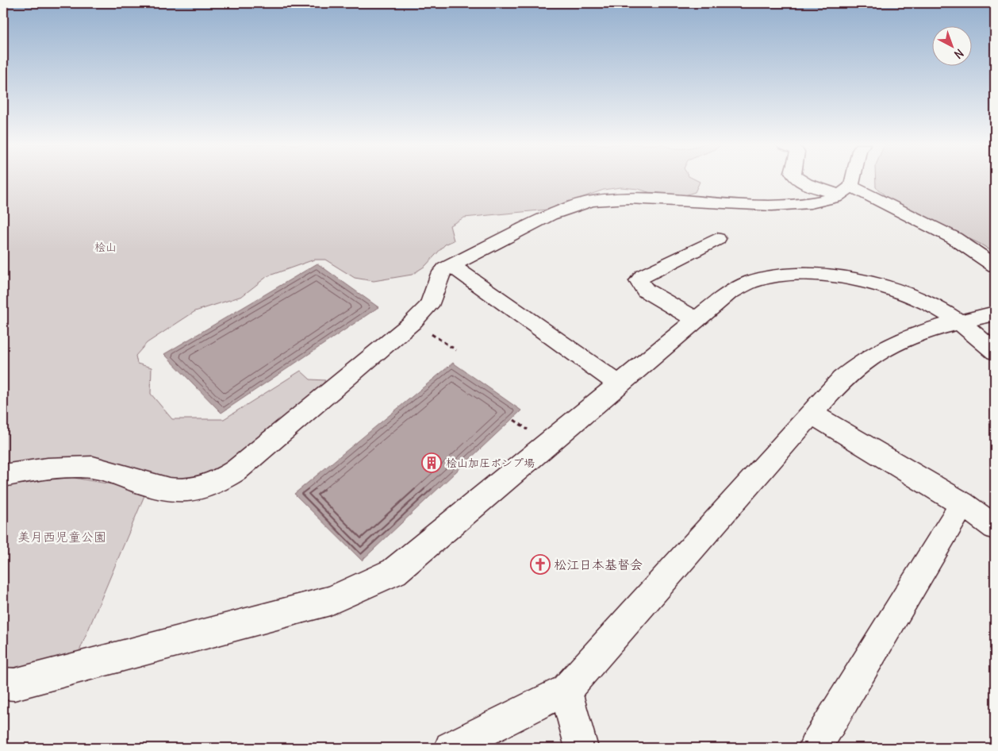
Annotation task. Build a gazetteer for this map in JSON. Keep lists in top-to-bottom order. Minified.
{"parks":["桧山","美月西児童公園"],"places":{"building":["桧山加圧ポンプ場"],"church":["松江日本基督会"]},"north":"bottom right"}
